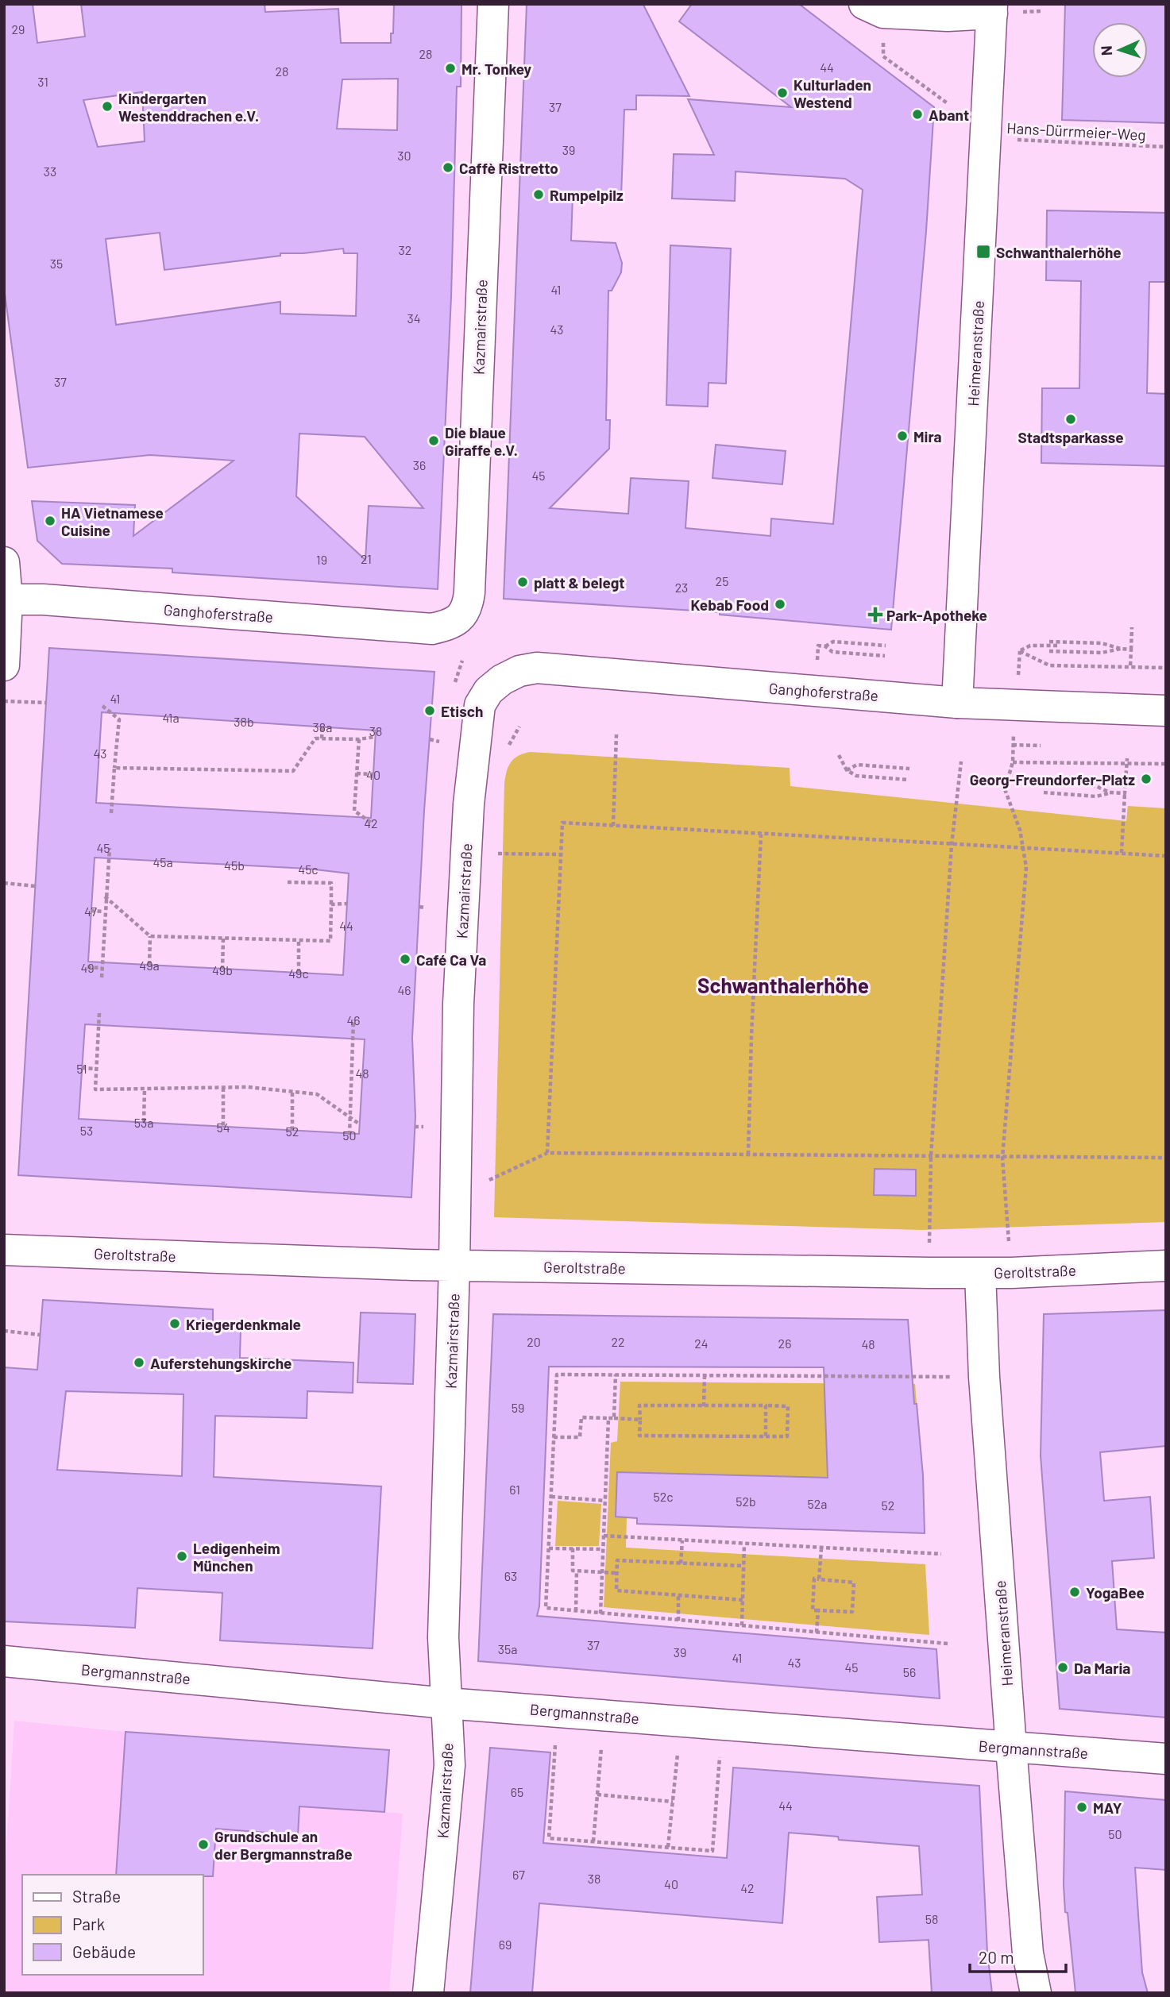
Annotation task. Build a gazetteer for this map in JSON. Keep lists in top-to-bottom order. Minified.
{"streets":{"street":["Kazmairstraße","Heimeranstraße","Ganghoferstraße","Geroltstraße","Bergmannstraße"],"path":["Hans-Dürrmeier-Weg"]},"crossings":[["Hans-Dürrmeier-Weg","Heimeranstraße"],["Kazmairstraße","Ganghoferstraße"],["Kazmairstraße","Geroltstraße"],["Kazmairstraße","Bergmannstraße"],["Heimeranstraße","Ganghoferstraße"],["Heimeranstraße","Geroltstraße"],["Heimeranstraße","Bergmannstraße"]],"districts":["Schwanthalerhöhe"],"places":{"other":["Mr. Tonkey","Kulturladen Westend","Kindergarten Westenddrachen e.V.","Abant","Caffè Ristretto","Rumpelpilz","Stadtsparkasse","Mira","Die blaue Giraffe e.V.","HA Vietnamese Cuisine","platt & belegt","Kebab Food","Etisch","Georg-Freundorfer-Platz","Café Ca Va","Kriegerdenkmale","Auferstehungskirche","Ledigenheim München","YogaBee","Da Maria","MAY","Grundschule an der Bergmannstraße"],"transit":["Schwanthalerhöhe"],"health":["Park-Apotheke"]},"house_numbers":["29","28","44","28","31","37","39","30","33","32","35","41","34","43","37","36","45","21","19","25","23","41","41a","38b","38a","38","43","40","42","45","45a","45b","45c","47","44","49a","49","49b","49c","46","46","51","48","53a","54","53","52","50","20","22","24","26","48","59","61","52c","52b","52a","52","63","37","35a","39","41","43","45","56","65","44","50","67","38","40","42","58","69"],"legend":["Straße","Park","Gebäude"],"scale_bar":"20 m","north":"left"}
